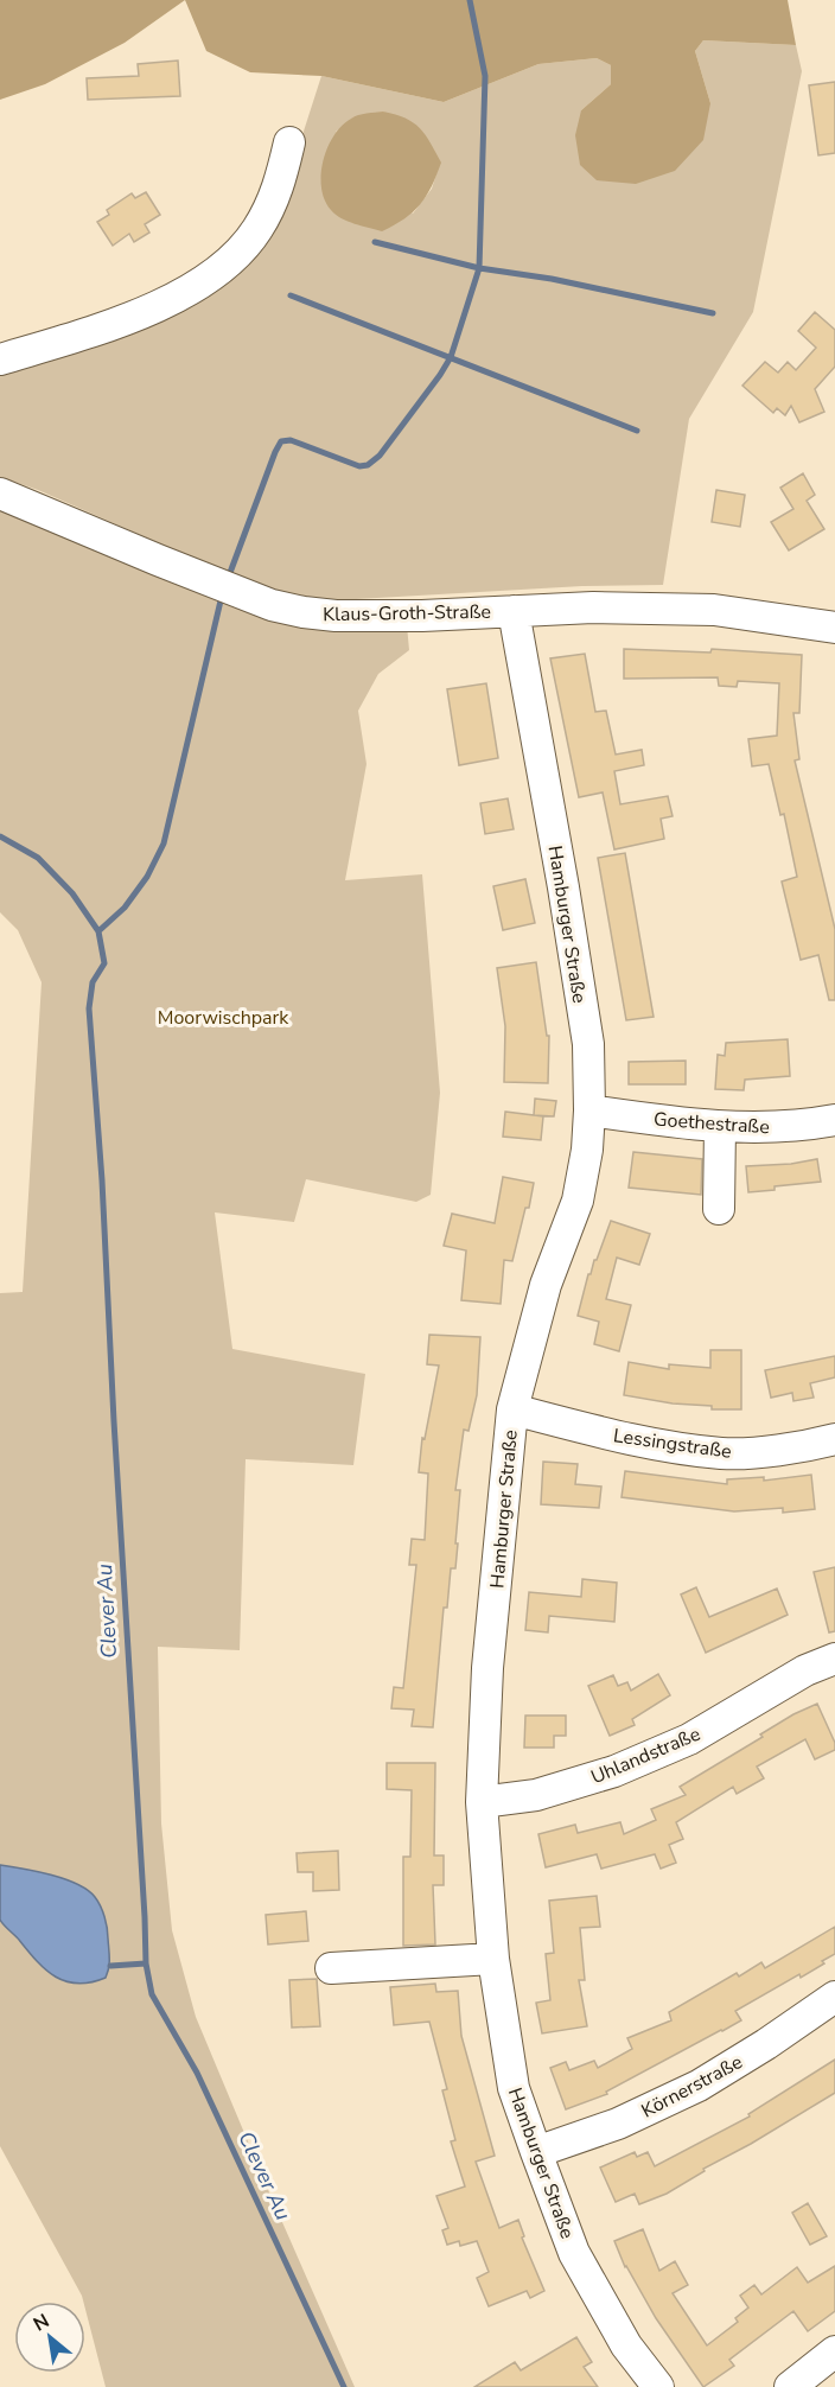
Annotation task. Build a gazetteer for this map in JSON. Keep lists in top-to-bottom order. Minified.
{"streets":{"street":["Klaus-Groth-Straße","Hamburger Straße","Goethestraße","Lessingstraße","Uhlandstraße","Körnerstraße"]},"crossings":[["Klaus-Groth-Straße","Hamburger Straße"],["Hamburger Straße","Goethestraße"],["Hamburger Straße","Lessingstraße"],["Hamburger Straße","Uhlandstraße"],["Hamburger Straße","Körnerstraße"]],"water":["Clever Au"],"parks":["Moorwischpark"],"north":"top left"}
